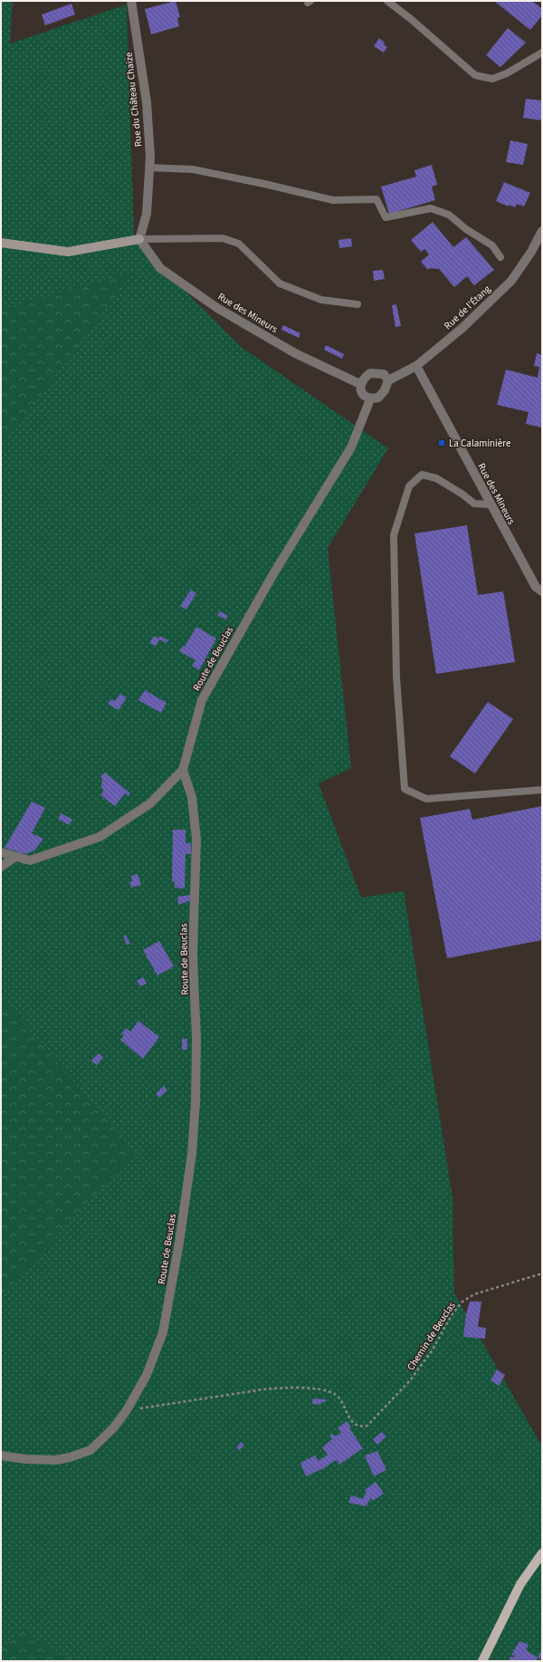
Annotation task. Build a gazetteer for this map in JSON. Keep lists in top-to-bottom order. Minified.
{"streets":{"street":["Rue du Château Chaize","Rue de l'Étang","Rue des Mineurs","Route de Beuclas"],"path":["Chemin de Beuclas"]},"crossings":[["Rue du Château Chaize","Rue des Mineurs"],["Rue de l'Étang","Rue des Mineurs"],["Rue de l'Étang","Route de Beuclas"],["Rue des Mineurs","Route de Beuclas"],["Route de Beuclas","Chemin de Beuclas"]],"places":{"transit":["La Calaminière"]}}
